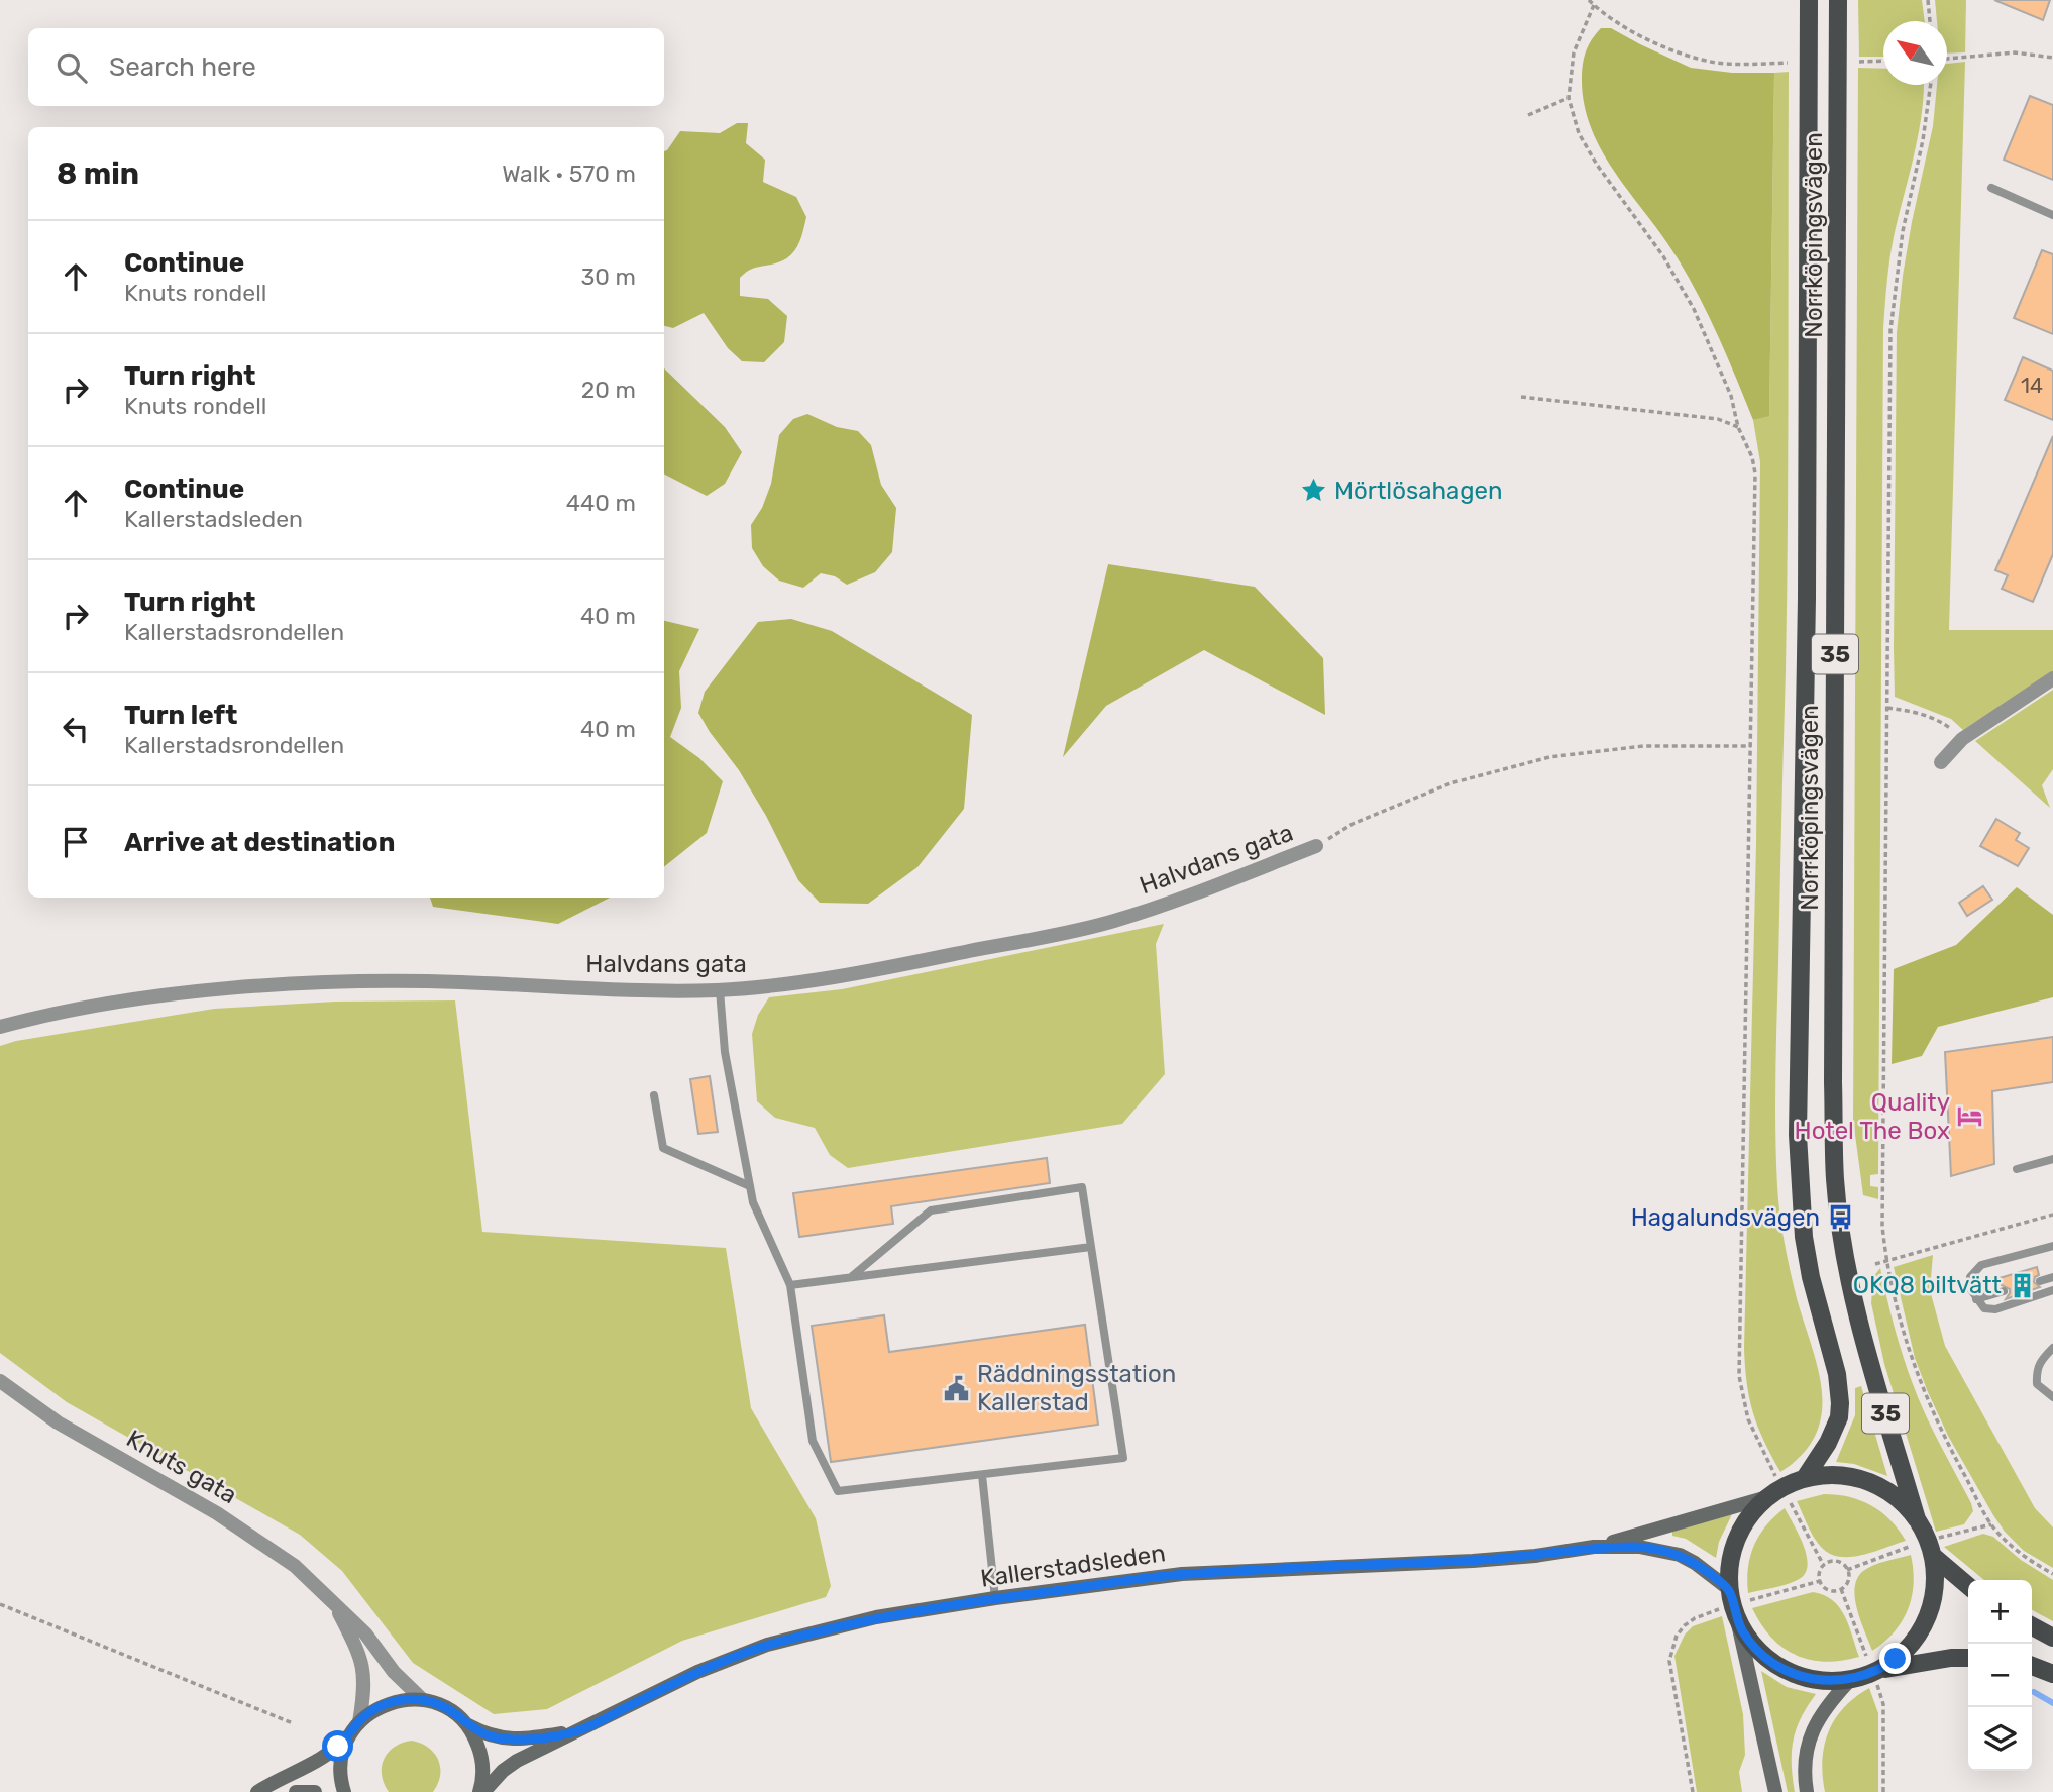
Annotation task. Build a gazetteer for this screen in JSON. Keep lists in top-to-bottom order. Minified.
{"streets":{"main road":["Norrköpingsvägen","35","Kallerstadsleden"],"street":["Halvdans gata","Knuts gata"]},"crossings":[["Norrköpingsvägen","35"],["35","Kallerstadsleden"],["Knuts gata","Kallerstadsleden"]],"places":{"place":["Mörtlösahagen"],"hotel":["Quality Hotel The Box"],"bus stop":["Hagalundsvägen"],"building":["OKQ8 biltvätt"],"public building":["Räddningsstation Kallerstad"]},"house_numbers":["14"],"north":"top left","page":{"search":"Search here","heading":["8 min","Walk · 570 m"],"list":[["Continue","Knuts rondell","30 m"],["Turn right","Knuts rondell","20 m"],["Continue","Kallerstadsleden","440 m"],["Turn right","Kallerstadsrondellen","40 m"],["Turn left","Kallerstadsrondellen","40 m"],"Arrive at destination"],"map_buttons":["+","−"]}}
